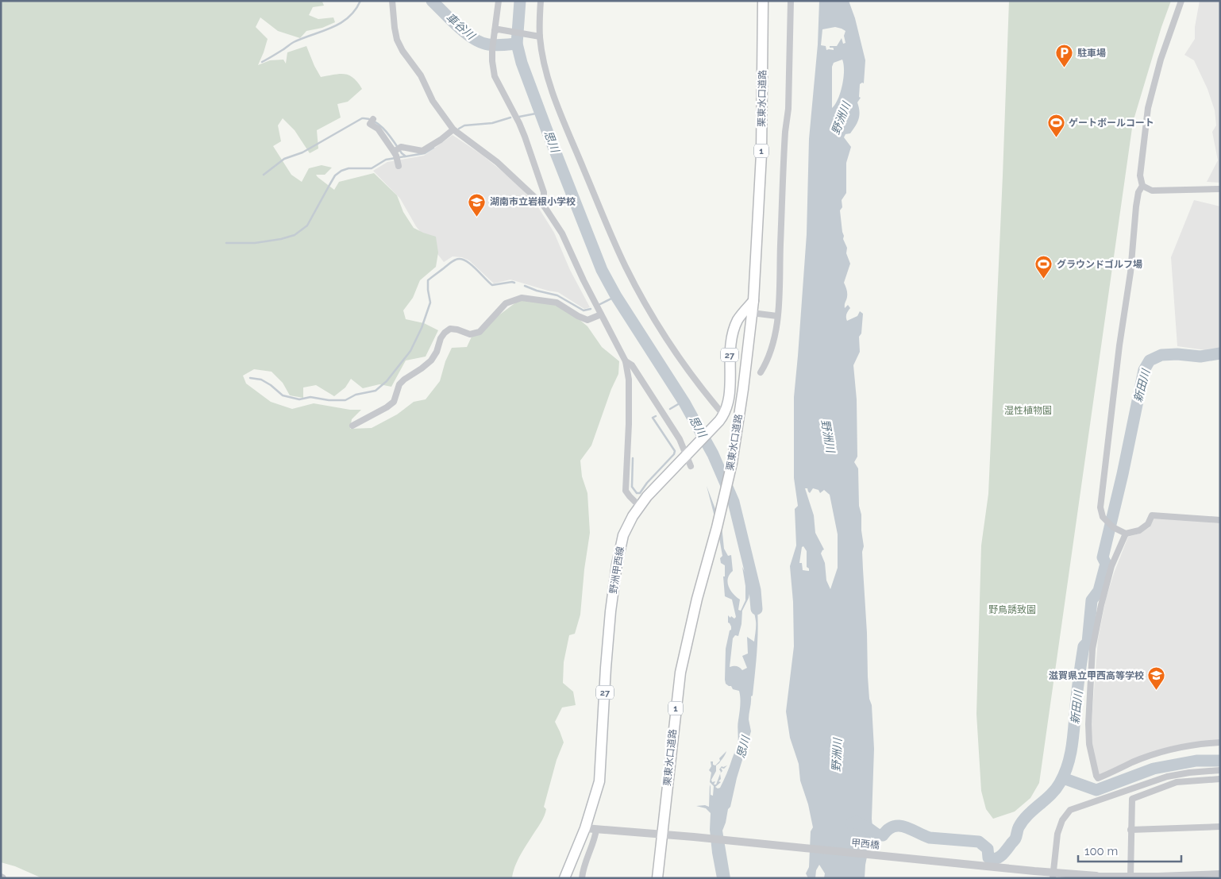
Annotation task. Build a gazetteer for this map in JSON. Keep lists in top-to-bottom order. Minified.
{"streets":{"main road":["栗東水口道路","1","27","野洲甲西線"],"street":["甲西橋"]},"crossings":[["栗東水口道路","野洲甲西線"],["栗東水口道路","甲西橋"],["野洲甲西線","甲西橋"]],"water":["車谷川","野洲川","思川","新田川"],"parks":["湿性植物園","野鳥誘致園"],"places":{"parking":["駐車場"],"sports":["ゲートボールコート","グラウンドゴルフ場"],"school or university":["湖南市立岩根小学校","滋賀県立甲西高等学校"]},"scale_bar":"100 m"}
